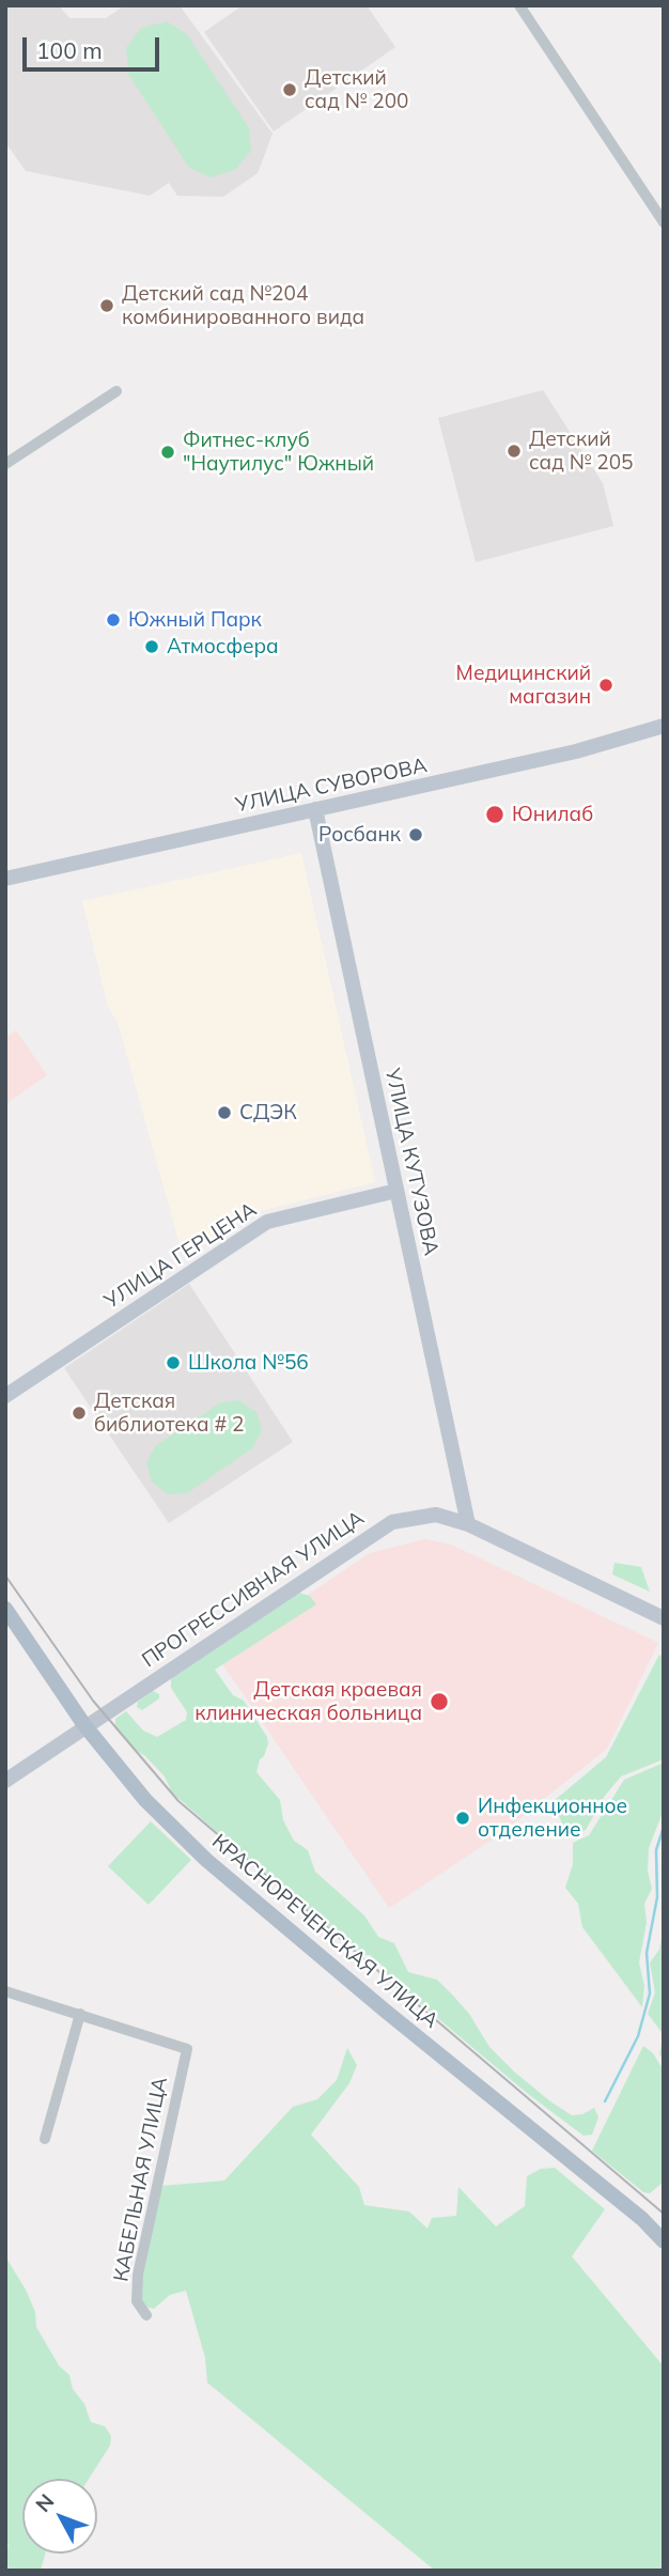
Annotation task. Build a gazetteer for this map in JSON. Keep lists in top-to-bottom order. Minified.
{"streets":{"main road":["КРАСНОРЕЧЕНСКАЯ УЛИЦА"],"street":["УЛИЦА СУВОРОВА","УЛИЦА КУТУЗОВА","УЛИЦА ГЕРЦЕНА","ПРОГРЕССИВНАЯ УЛИЦА","КАБЕЛЬНАЯ УЛИЦА"]},"crossings":[["УЛИЦА СУВОРОВА","УЛИЦА КУТУЗОВА"],["УЛИЦА КУТУЗОВА","УЛИЦА ГЕРЦЕНА"],["УЛИЦА КУТУЗОВА","ПРОГРЕССИВНАЯ УЛИЦА"],["ПРОГРЕССИВНАЯ УЛИЦА","КРАСНОРЕЧЕНСКАЯ УЛИЦА"]],"places":["Детский сад № 200","Детский сад №204 комбинированного вида","Детский сад № 205","Фитнес-клуб \"Наутилус\" Южный","Южный Парк","Атмосфера","Медицинский магазин","Юнилаб","Росбанк","СДЭК","Школа №56","Детская библиотека # 2","Детская краевая клиническая больница","Инфекционное отделение"],"scale_bar":"100 m","north":"top left"}
